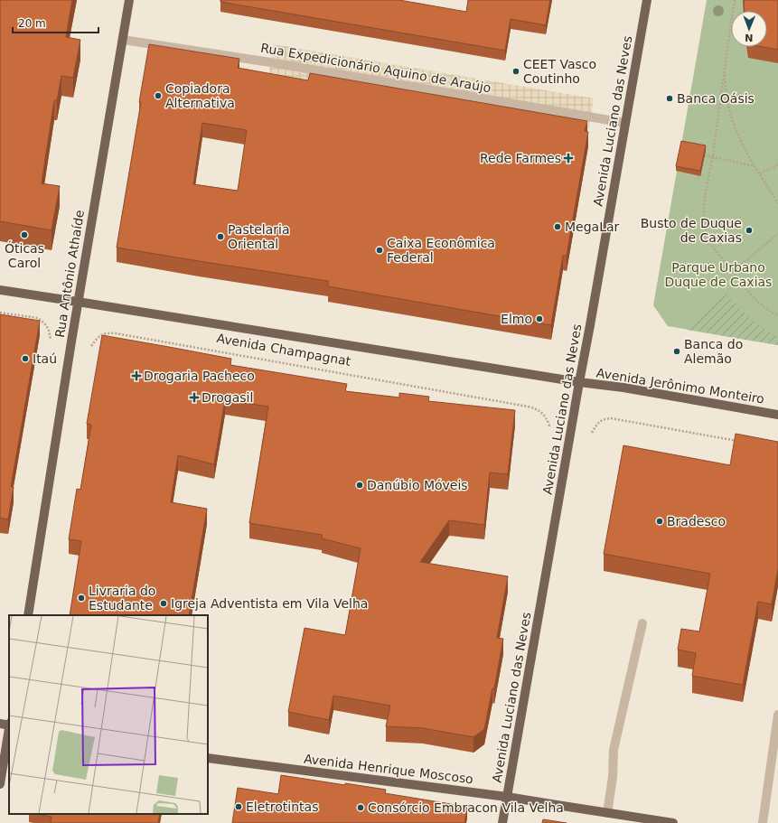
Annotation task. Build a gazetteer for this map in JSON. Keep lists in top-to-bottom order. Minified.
{"streets":{"main road":["Avenida Luciano das Neves","Rua Antônio Athaíde","Avenida Champagnat","Avenida Jerônimo Monteiro","Avenida Henrique Moscoso"],"street":["Rua Expedicionário Aquino de Araújo"]},"crossings":[["Rua Expedicionário Aquino de Araújo","Avenida Luciano das Neves"],["Rua Expedicionário Aquino de Araújo","Rua Antônio Athaíde"],["Avenida Luciano das Neves","Avenida Champagnat"],["Avenida Luciano das Neves","Avenida Jerônimo Monteiro"],["Avenida Luciano das Neves","Avenida Henrique Moscoso"],["Rua Antônio Athaíde","Avenida Champagnat"],["Avenida Champagnat","Avenida Jerônimo Monteiro"]],"parks":["Parque Urbano Duque de Caxias"],"places":{"other":["CEET Vasco Coutinho","Copiadora Alternativa","Banca Oásis","MegaLar","Busto de Duque de Caxias","Óticas Carol","Pastelaria Oriental","Caixa Econômica Federal","Elmo","Banca do Alemão","Itaú","Danúbio Móveis","Bradesco","Livraria do Estudante","Igreja Adventista em Vila Velha","Eletrotintas","Consórcio Embracon Vila Velha"],"health":["Rede Farmes","Drogaria Pacheco","Drogasil"]},"scale_bar":"20 m","north":"bottom"}
